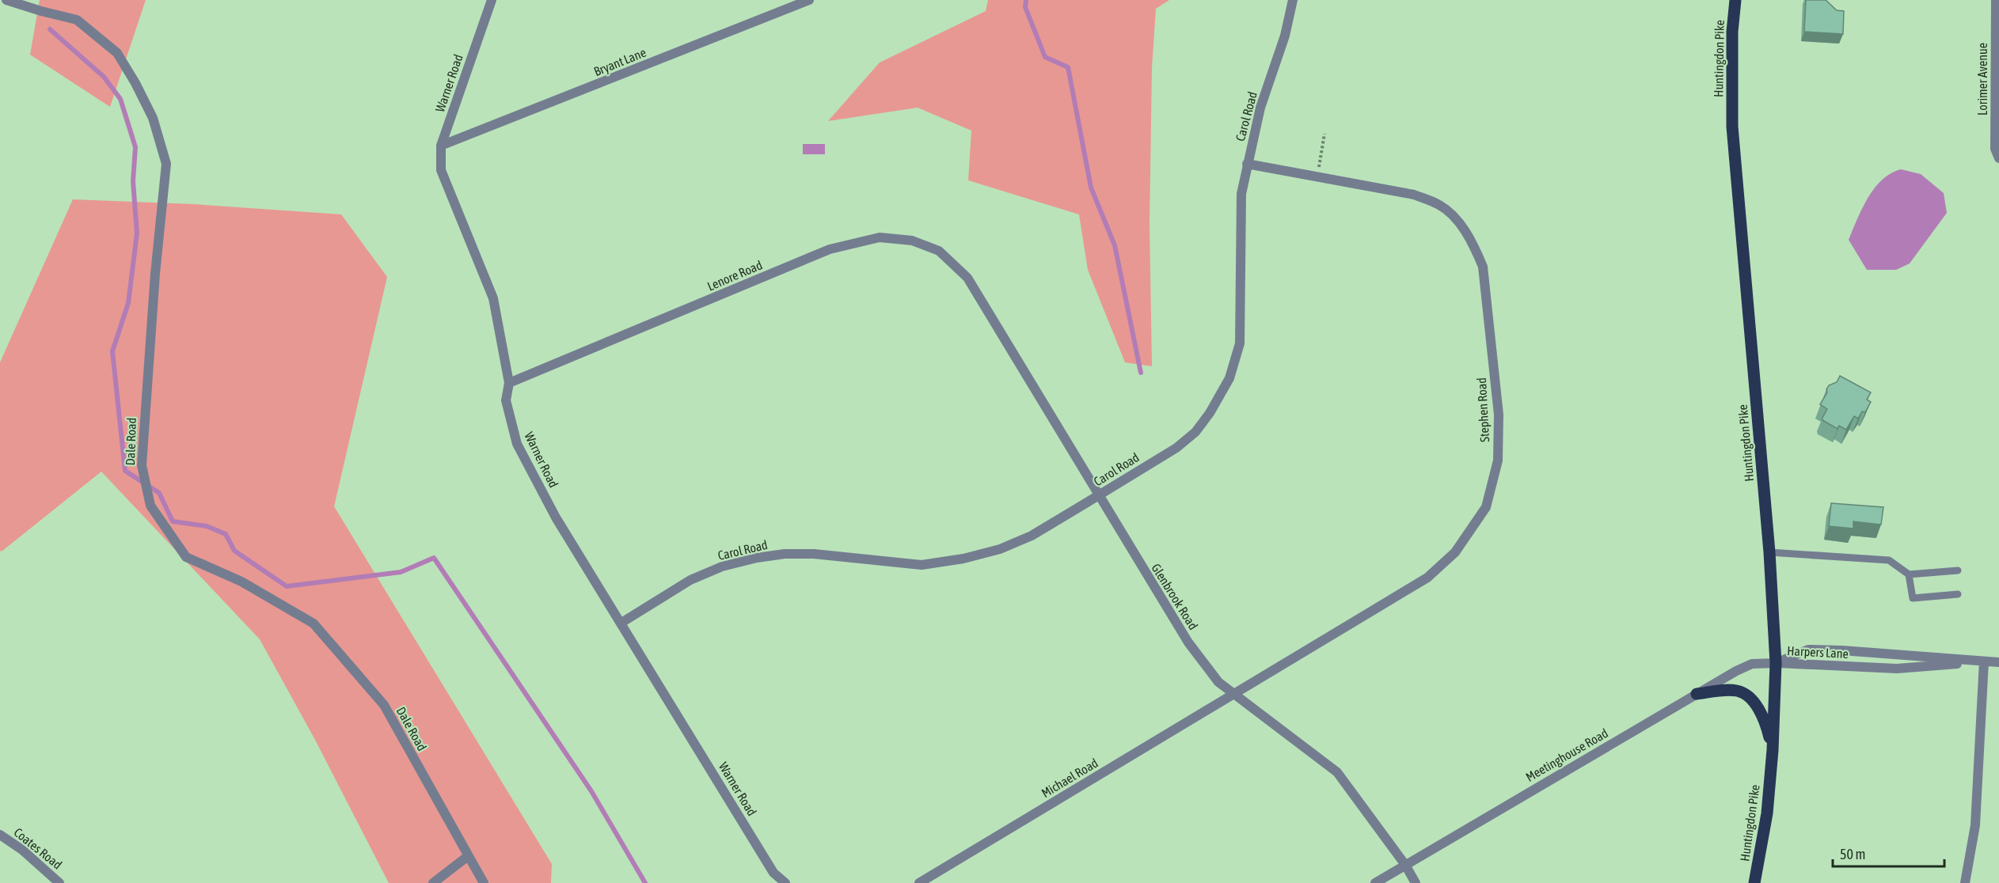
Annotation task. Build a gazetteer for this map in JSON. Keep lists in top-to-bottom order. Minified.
{"streets":{"main road":["Huntingdon Pike"],"street":["Bryant Lane","Lorimer Avenue","Warner Road","Carol Road","Lenore Road","Stephen Road","Dale Road","Glenbrook Road","Harpers Lane","Meetinghouse Road","Michael Road","Coates Road"]},"crossings":[["Huntingdon Pike","Harpers Lane"],["Huntingdon Pike","Meetinghouse Road"],["Bryant Lane","Warner Road"],["Warner Road","Carol Road"],["Warner Road","Lenore Road"],["Carol Road","Stephen Road"],["Carol Road","Glenbrook Road"],["Lenore Road","Glenbrook Road"],["Stephen Road","Glenbrook Road"],["Stephen Road","Michael Road"],["Glenbrook Road","Meetinghouse Road"],["Glenbrook Road","Michael Road"],["Harpers Lane","Meetinghouse Road"]],"scale_bar":"50 m"}
